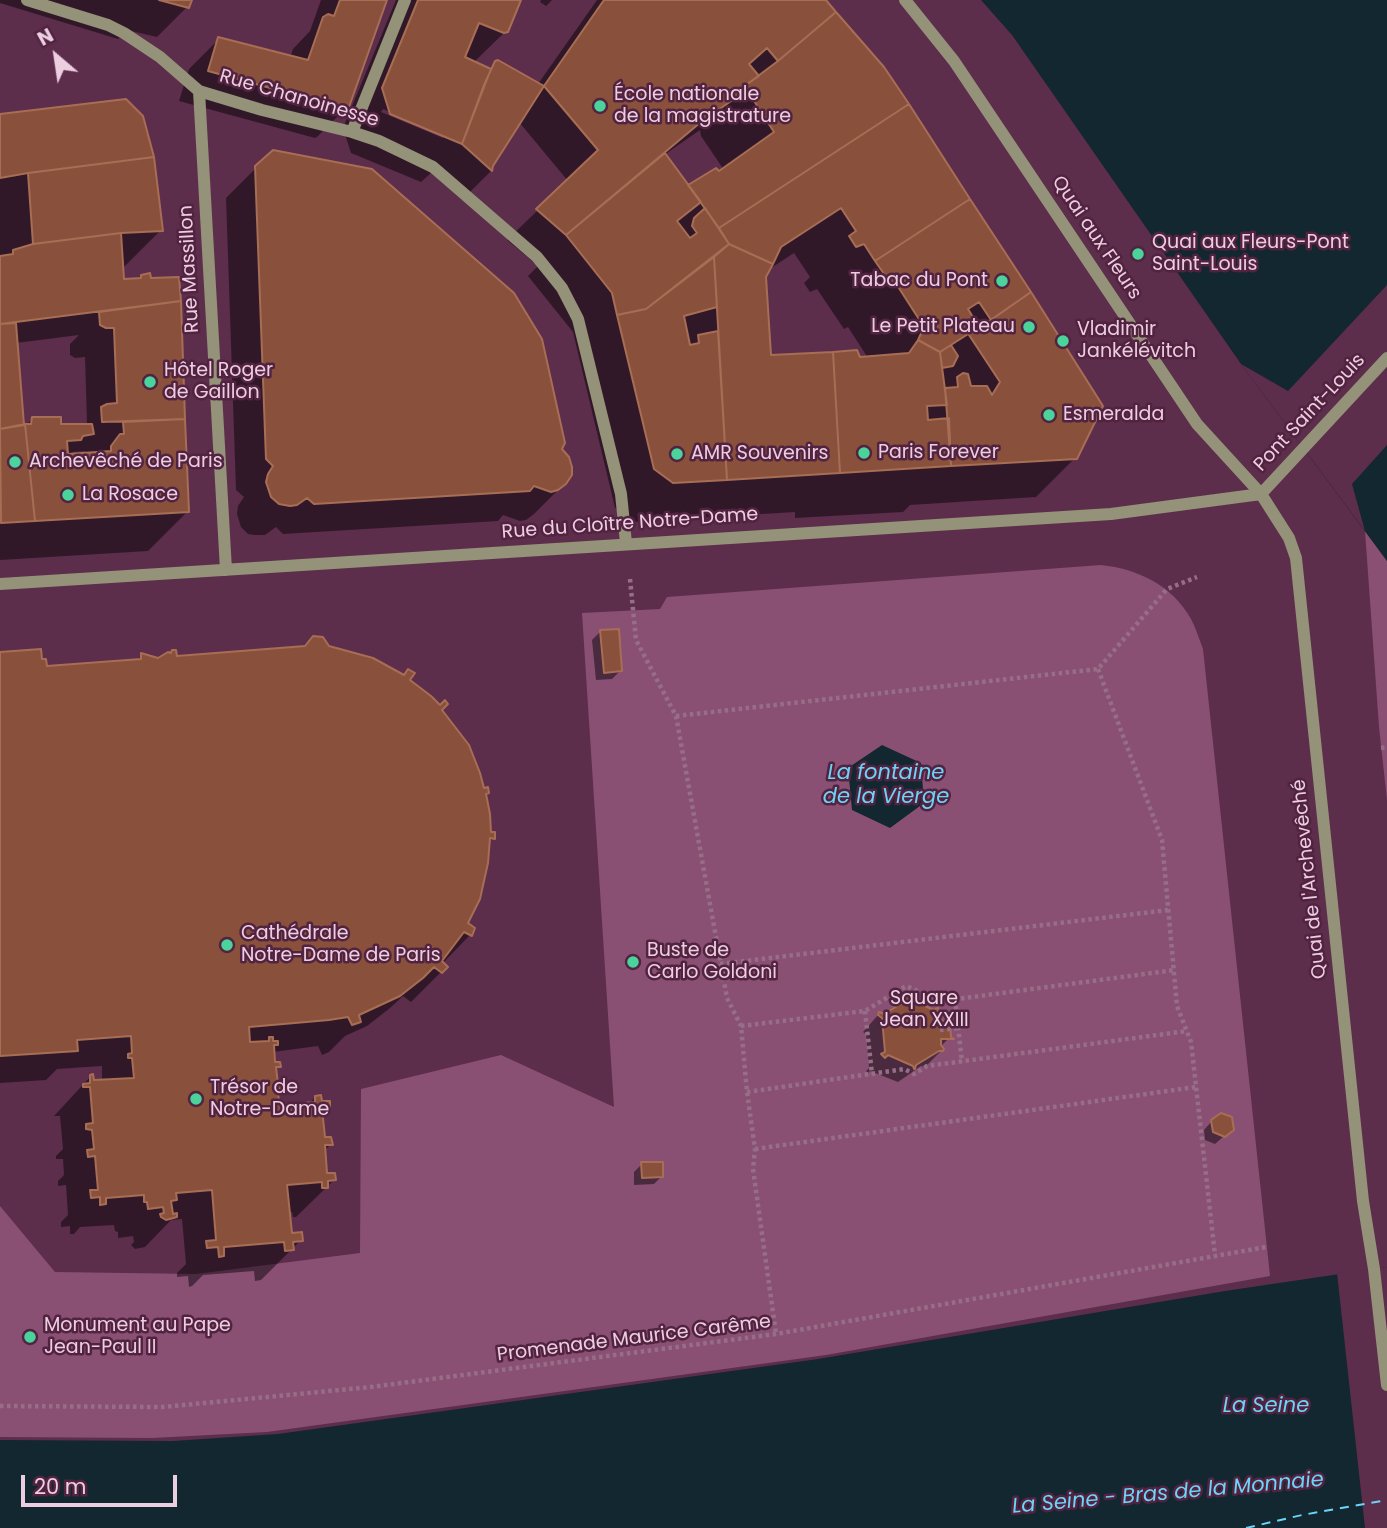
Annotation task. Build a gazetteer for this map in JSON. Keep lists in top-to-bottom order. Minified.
{"streets":{"street":["Rue Chanoinesse","Quai aux Fleurs","Rue Massillon","Pont Saint-Louis","Rue du Cloître Notre-Dame","Quai de l'Archevêché"],"path":["Promenade Maurice Carême"]},"crossings":[["Rue Chanoinesse","Rue Massillon"],["Rue Chanoinesse","Rue du Cloître Notre-Dame"],["Quai aux Fleurs","Pont Saint-Louis"],["Quai aux Fleurs","Rue du Cloître Notre-Dame"],["Quai aux Fleurs","Quai de l'Archevêché"],["Rue Massillon","Rue du Cloître Notre-Dame"],["Pont Saint-Louis","Rue du Cloître Notre-Dame"],["Pont Saint-Louis","Quai de l'Archevêché"],["Rue du Cloître Notre-Dame","Quai de l'Archevêché"]],"water":["La fontaine de la Vierge","La Seine","La Seine - Bras de la Monnaie"],"parks":["Square Jean XXIII"],"places":["École nationale de la magistrature","Quai aux Fleurs-Pont Saint-Louis","Tabac du Pont","Le Petit Plateau","Vladimir Jankélévitch","Hôtel Roger de Gaillon","Esmeralda","Paris Forever","AMR Souvenirs","Archevêché de Paris","La Rosace","Cathédrale Notre-Dame de Paris","Buste de Carlo Goldoni","Trésor de Notre-Dame","Monument au Pape Jean-Paul II"],"scale_bar":"20 m","north":"top left"}
